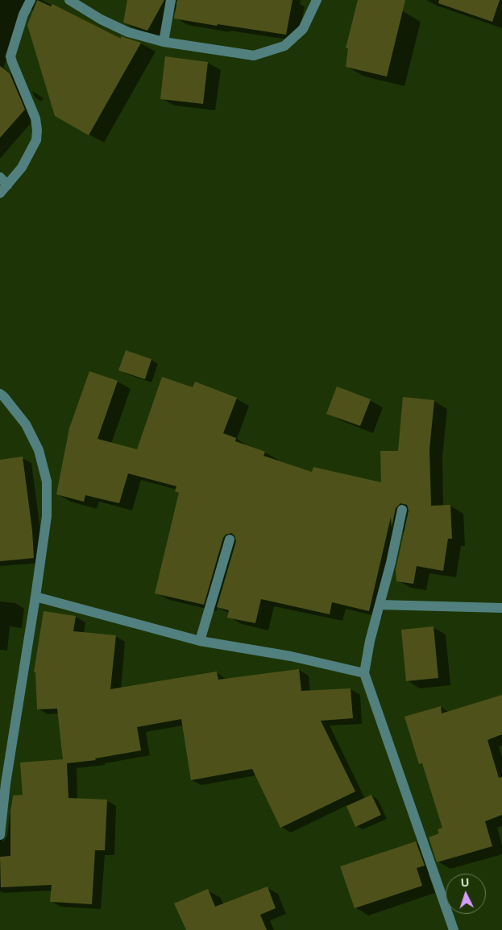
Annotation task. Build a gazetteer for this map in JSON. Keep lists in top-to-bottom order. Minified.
{"north":"top"}
